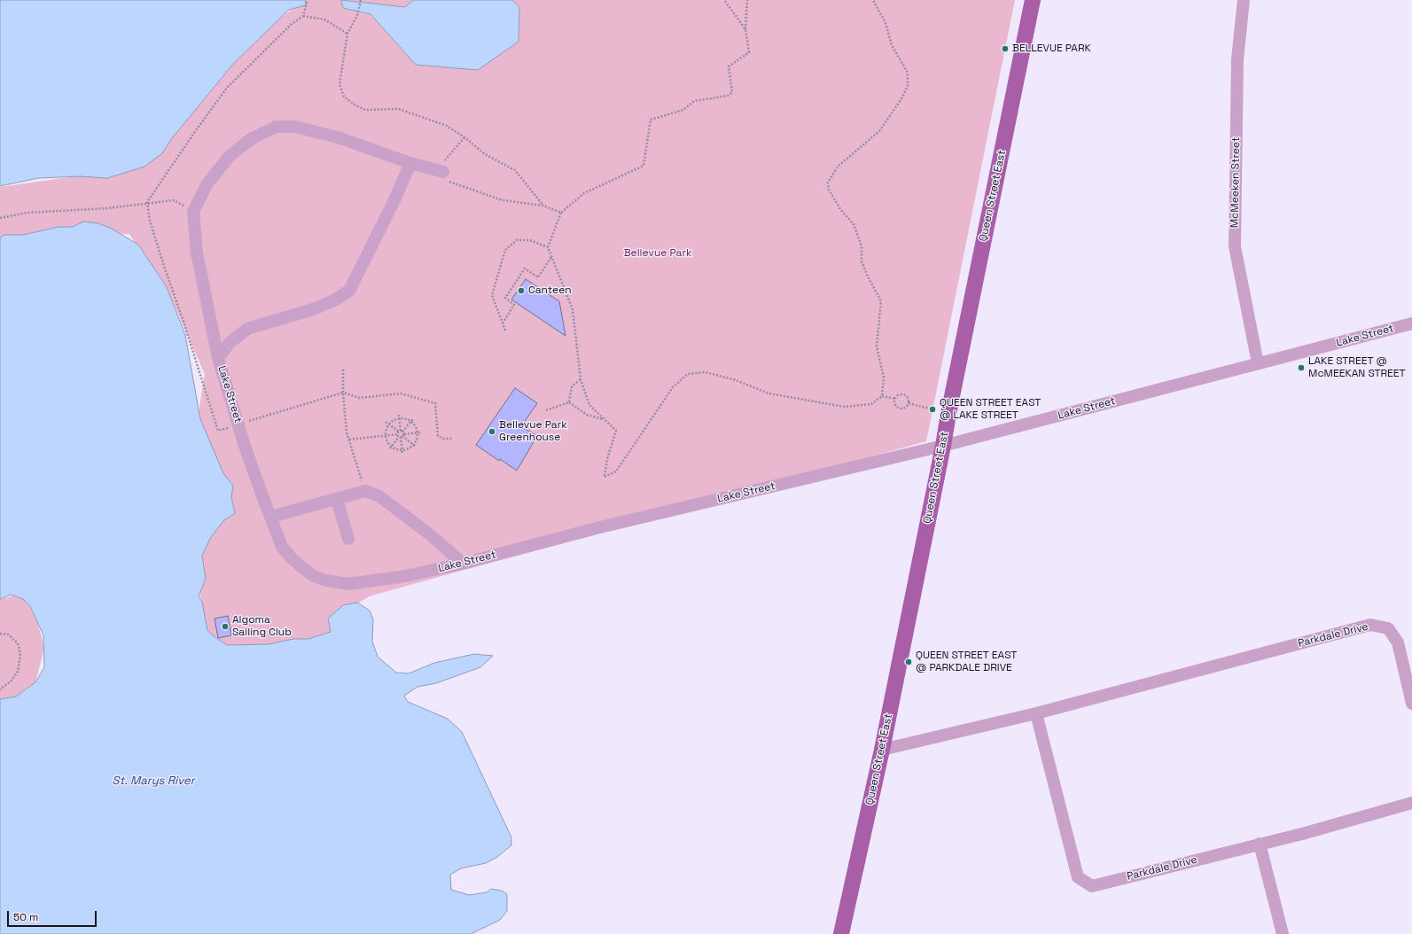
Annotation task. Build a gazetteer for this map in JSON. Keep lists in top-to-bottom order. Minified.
{"streets":{"main road":["Queen Street East"],"street":["McMeeken Street","Lake Street","Parkdale Drive"]},"crossings":[["McMeeken Street","Lake Street"],["Queen Street East","Lake Street"],["Queen Street East","Parkdale Drive"]],"water":["St. Marys River"],"parks":["Bellevue Park"],"places":["BELLEVUE PARK","Canteen","LAKE STREET @ McMEEKAN STREET","QUEEN STREET EAST @ LAKE STREET","Bellevue Park Greenhouse","Algoma Sailing Club","QUEEN STREET EAST @ PARKDALE DRIVE"],"scale_bar":"50 m"}
